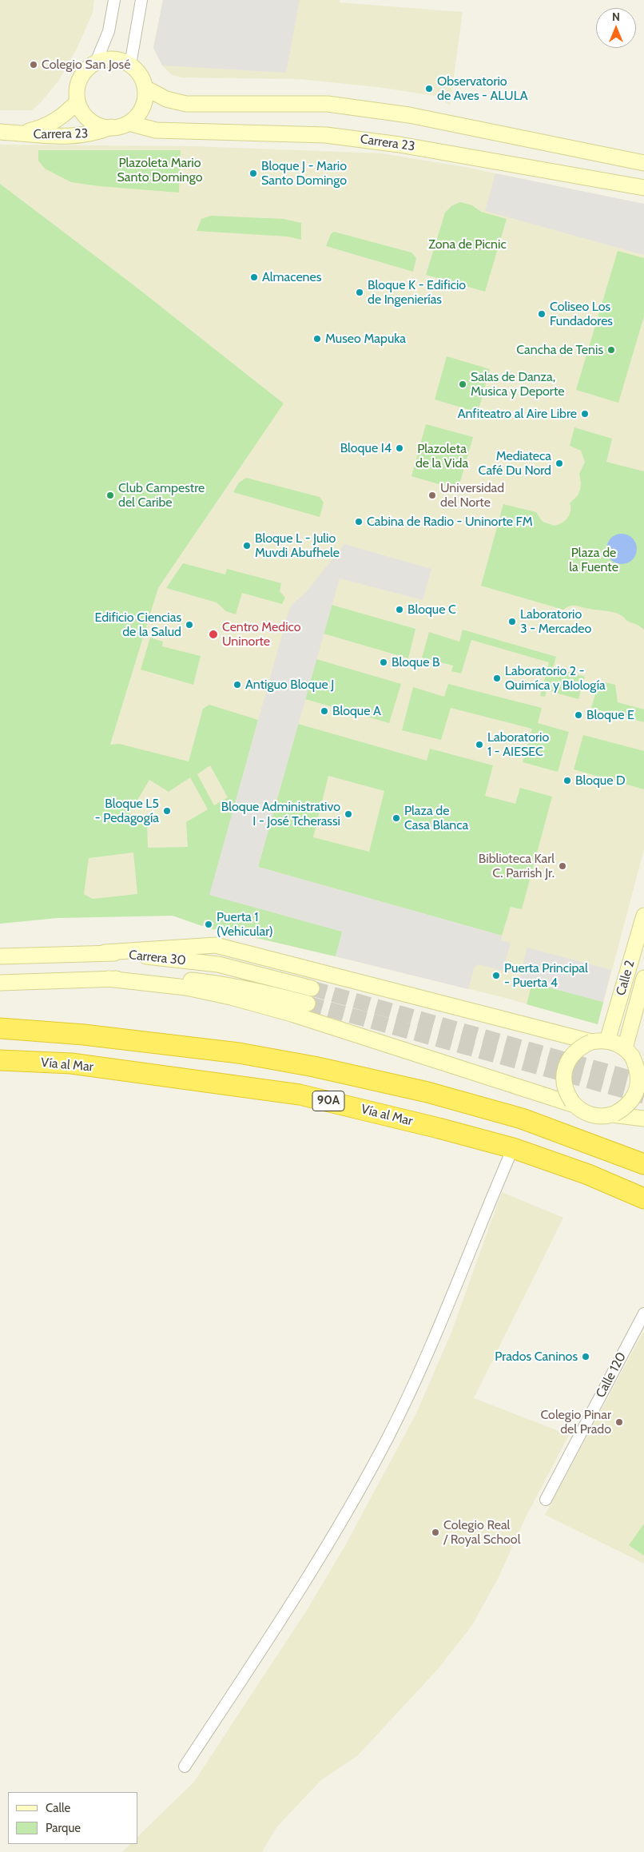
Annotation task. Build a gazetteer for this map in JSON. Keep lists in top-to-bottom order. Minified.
{"streets":{"highway":["Vía al Mar","90A"],"street":["Carrera 23","Carrera 30","Calle 2","Calle 120"]},"parks":["Plazoleta Mario Santo Domingo","Zona de Picnic","Plazoleta de la Vida","Plaza de la Fuente"],"places":["Colegio San José","Observatorio de Aves - ALULA","Bloque J - Mario Santo Domingo","Almacenes","Bloque K - Edificio de Ingenierías","Coliseo Los Fundadores","Museo Mapuka","Cancha de Tenis","Salas de Danza, Musica y Deporte","Anfiteatro al Aire Libre","Bloque I4","Mediateca Café Du Nord","Club Campestre del Caribe","Universidad del Norte","Cabina de Radio - Uninorte FM","Bloque L - Julio Muvdi Abufhele","Bloque C","Laboratorio 3 - Mercadeo","Edificio Ciencias de la Salud","Centro Medico Uninorte","Bloque B","Laboratorio 2 - Quimíca y BIología","Antiguo Bloque J","Bloque A","Bloque E","Laboratorio 1 - AIESEC","Bloque D","Bloque L5 - Pedagogía","Bloque Administrativo I - José Tcherassi","Plaza de Casa Blanca","Biblioteca Karl C. Parrish Jr.","Puerta 1 (Vehicular)","Puerta Principal - Puerta 4","Prados Caninos","Colegio Pinar del Prado","Colegio Real / Royal School"],"legend":["Calle","Parque"],"north":"top"}
